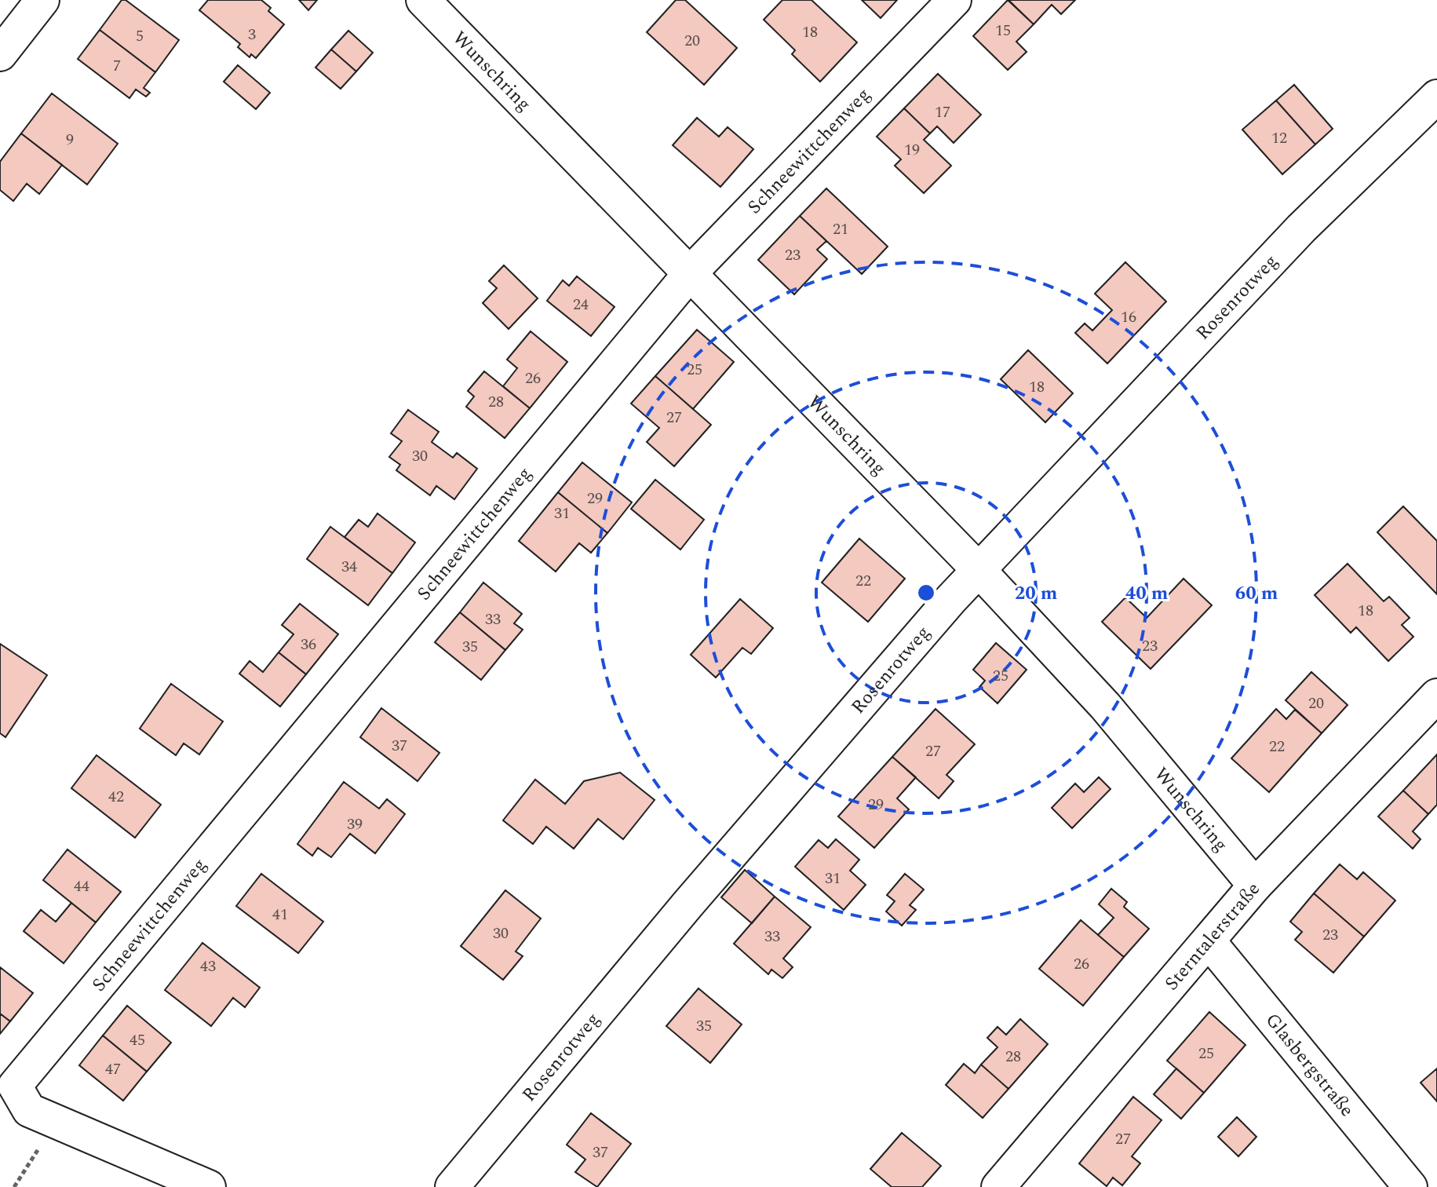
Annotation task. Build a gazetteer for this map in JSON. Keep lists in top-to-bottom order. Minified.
{"streets":{"street":["Wunschring","Schneewittchenweg","Rosenrotweg","Sterntalerstraße","Glasbergstraße"]},"crossings":[["Wunschring","Schneewittchenweg"],["Wunschring","Rosenrotweg"],["Wunschring","Sterntalerstraße"],["Sterntalerstraße","Glasbergstraße"]],"house_numbers":["15","18","3","5","20","7","17","12","9","19","21","23","24","16","25","26","18","28","27","30","29","31","34","22","18","33","36","23","35","25","20","37","22","27","42","29","39","31","44","41","30","23","33","26","43","35","45","25","28","47","27","37"],"rings":["20 m","40 m","60 m"]}
